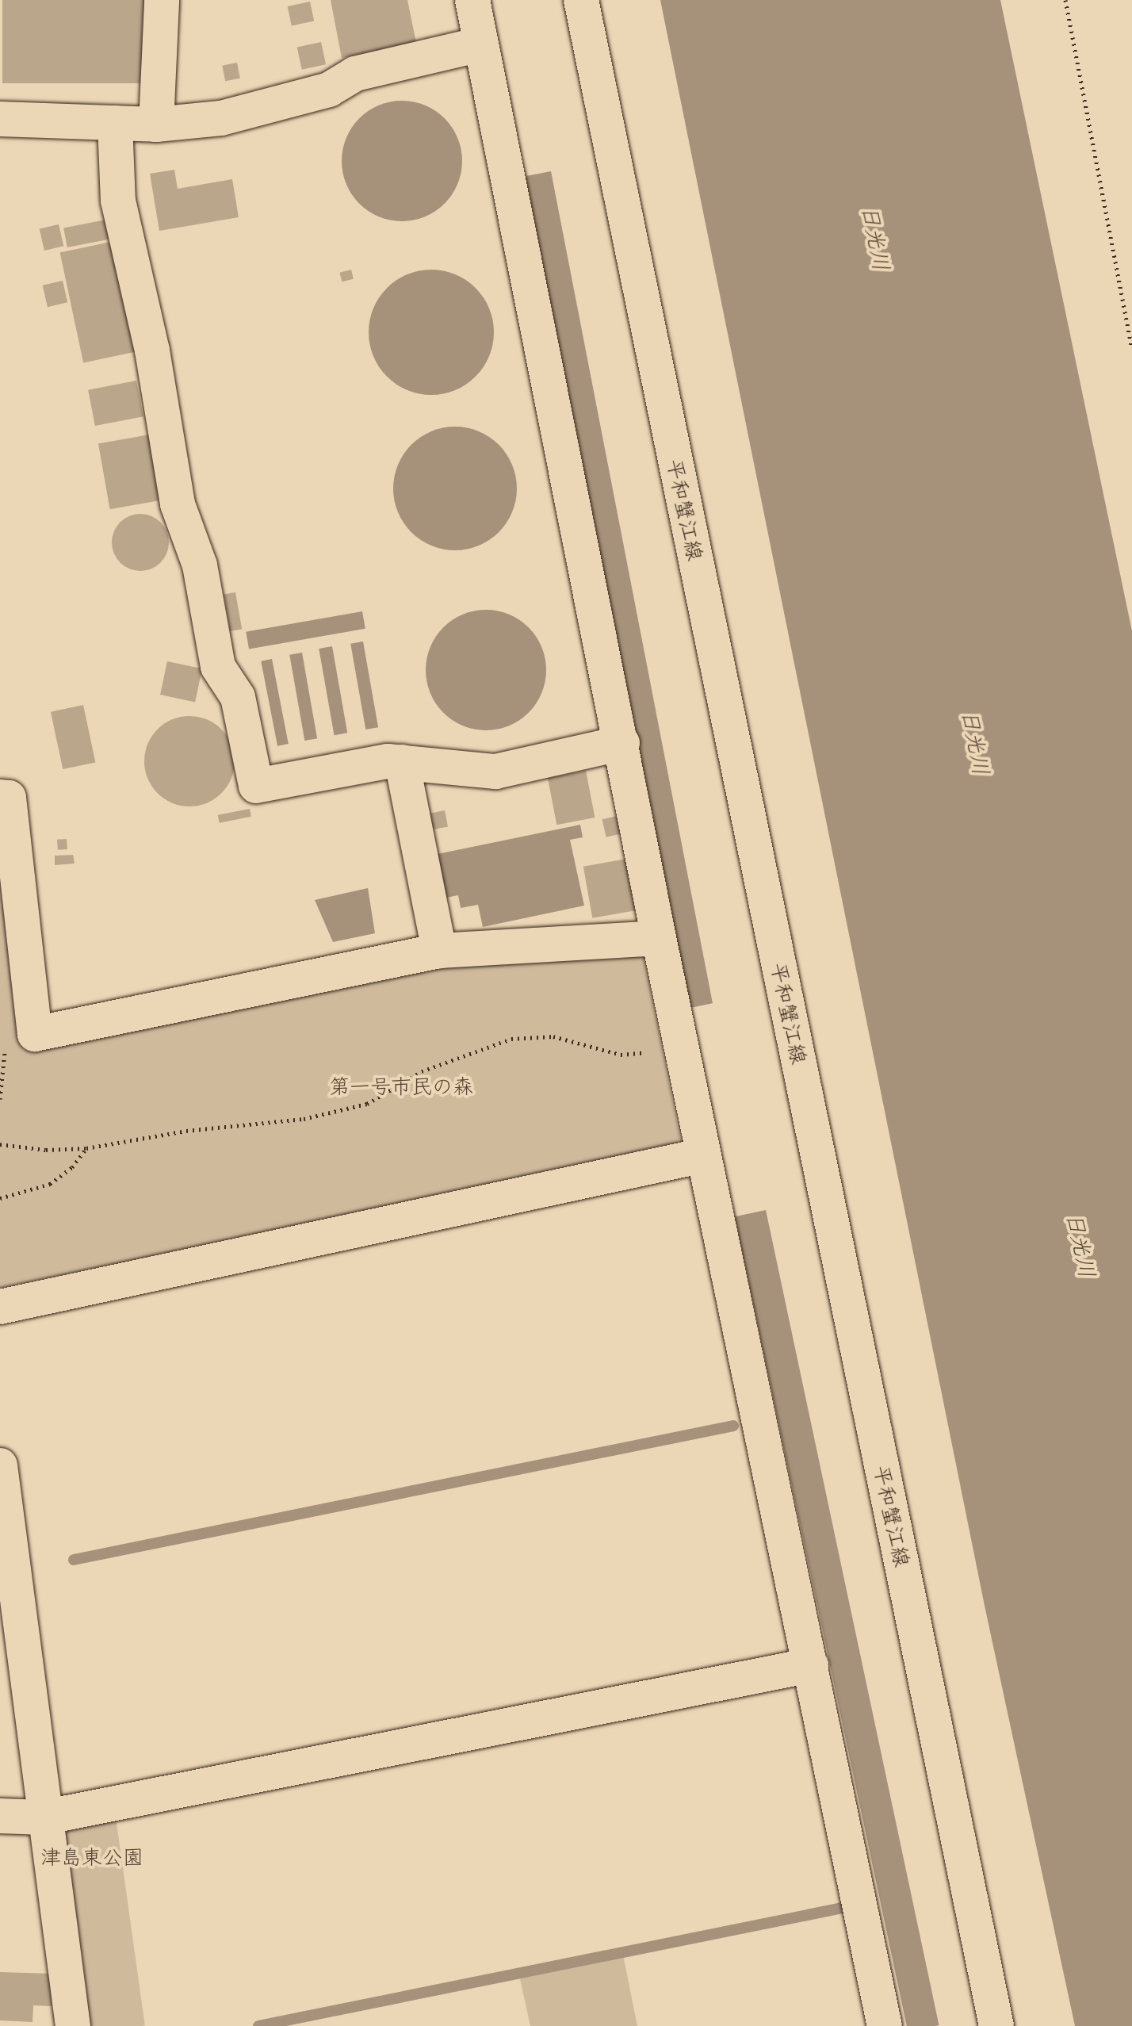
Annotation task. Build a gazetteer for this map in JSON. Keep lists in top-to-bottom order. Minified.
{"streets":{"street":["平和蟹江線"]},"water":["日光川"],"parks":["第一号市民の森","津島東公園"]}
